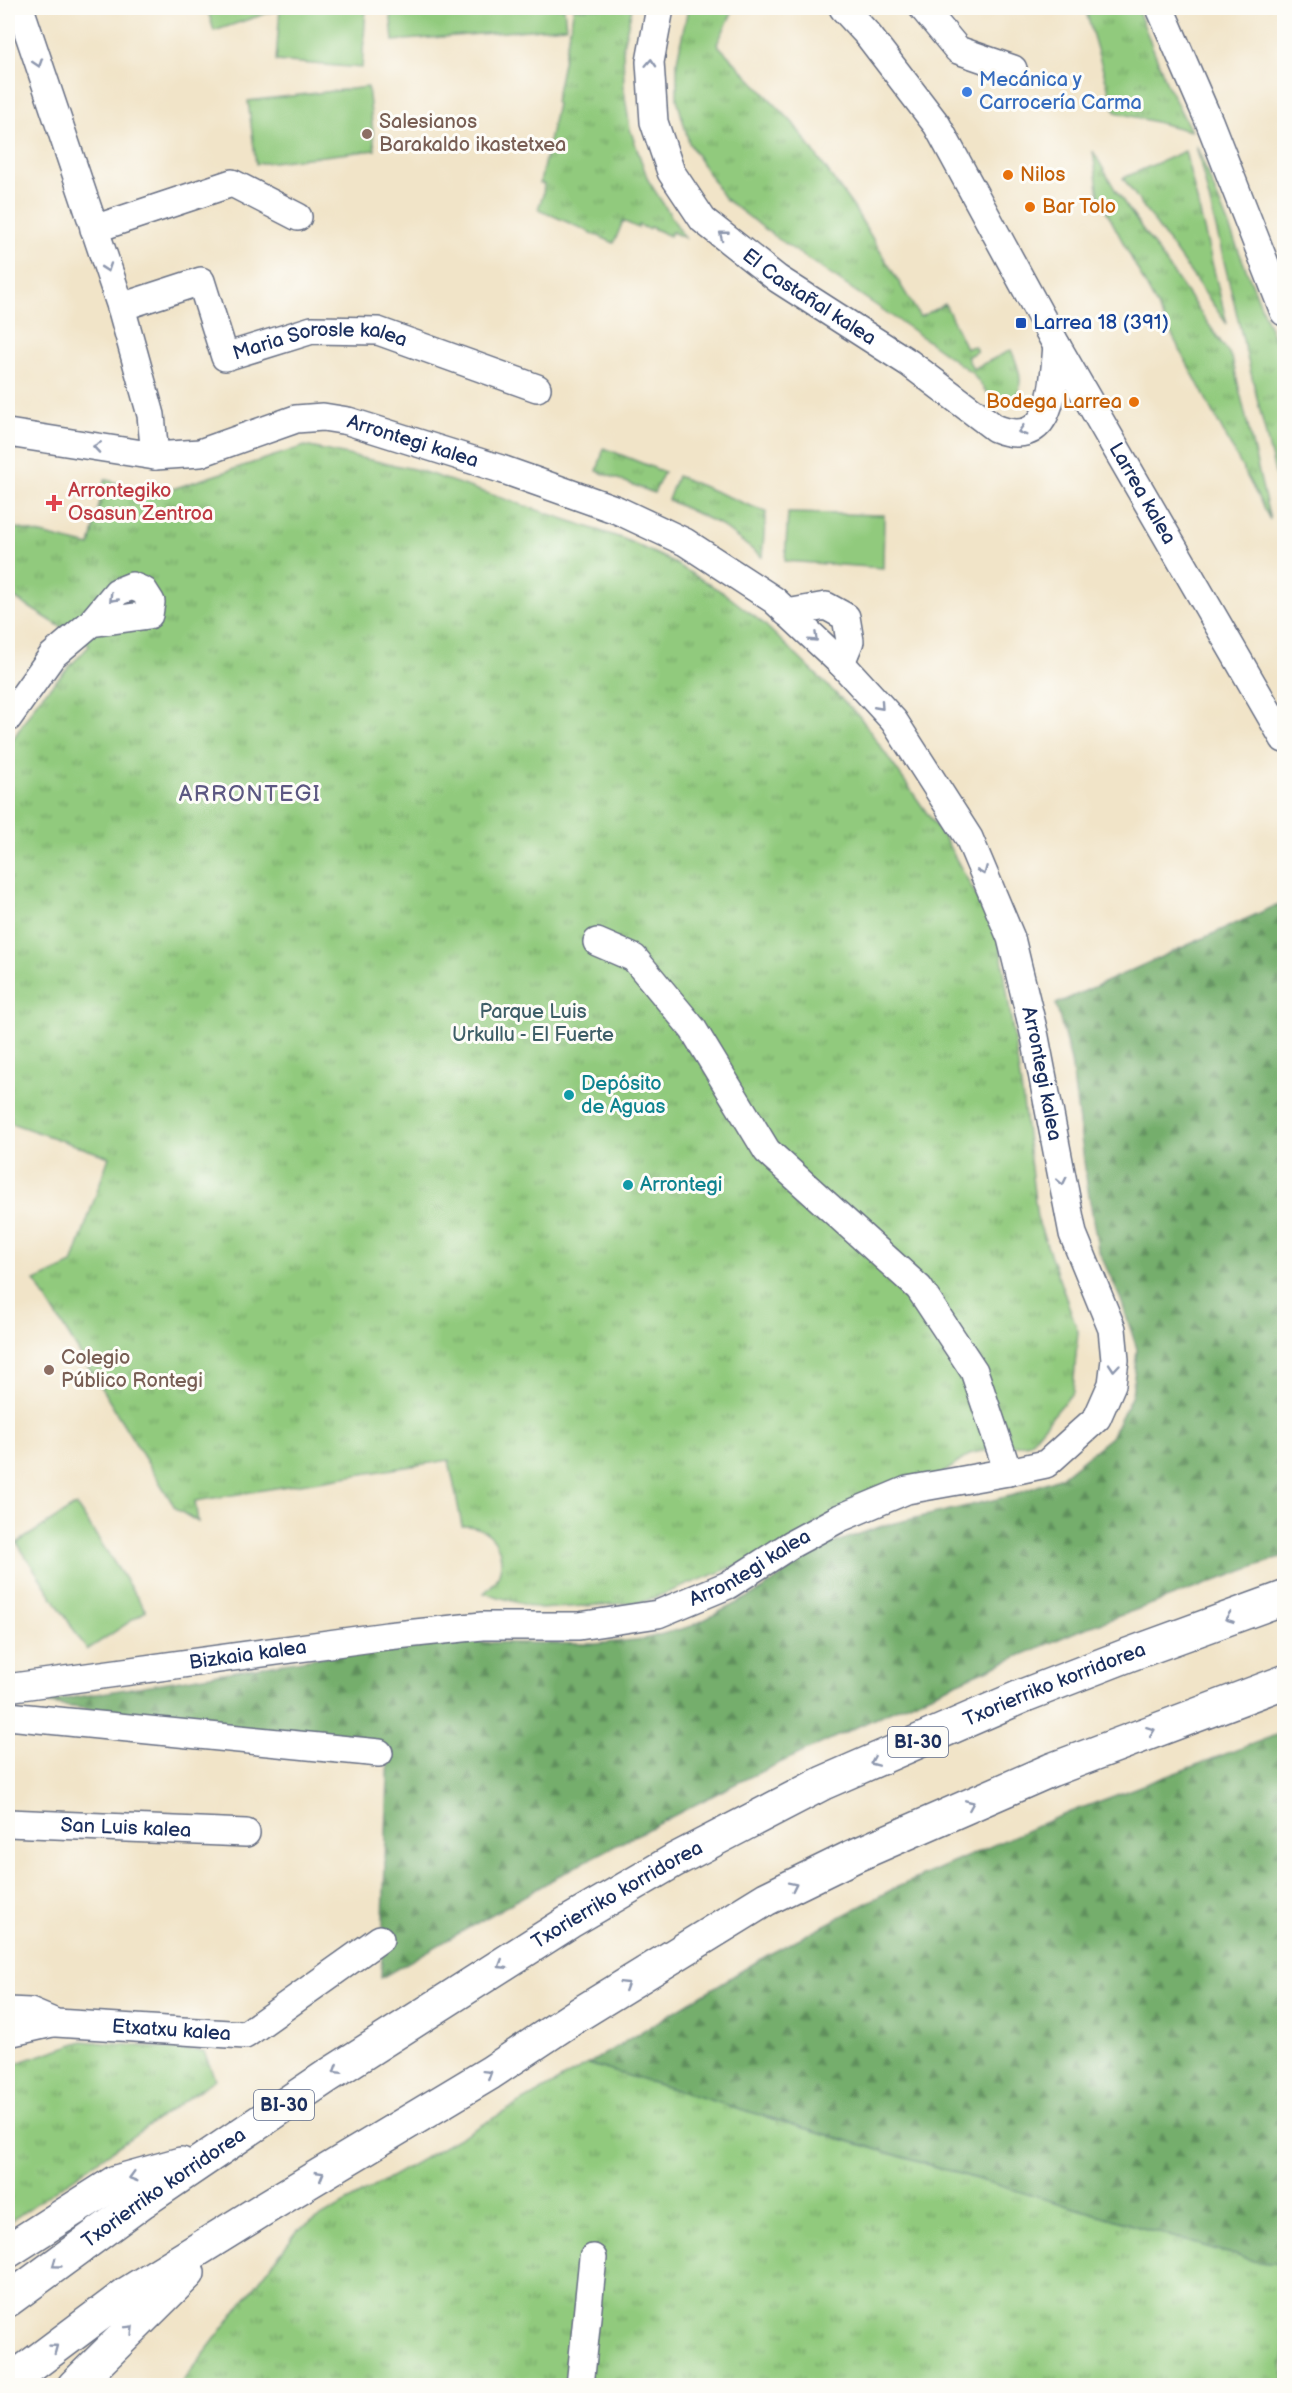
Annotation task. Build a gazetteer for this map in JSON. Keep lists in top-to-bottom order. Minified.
{"streets":{"highway":["Txorierriko korridorea","BI-30"],"street":["El Castañal kalea","Maria Sorosle kalea","Arrontegi kalea","Larrea kalea","Bizkaia kalea","San Luis kalea","Etxatxu kalea"]},"crossings":[["El Castañal kalea","Larrea kalea"],["Arrontegi kalea","Bizkaia kalea"]],"districts":["ARRONTEGI"],"parks":["Parque Luis Urkullu - El Fuerte"],"places":{"other":["Mecánica y Carrocería Carma","Salesianos Barakaldo ikastetxea","Nilos","Bar Tolo","Bodega Larrea","Depósito de Aguas","Arrontegi","Colegio Público Rontegi"],"transit":["Larrea 18 (391)"],"health":["Arrontegiko Osasun Zentroa"]}}
